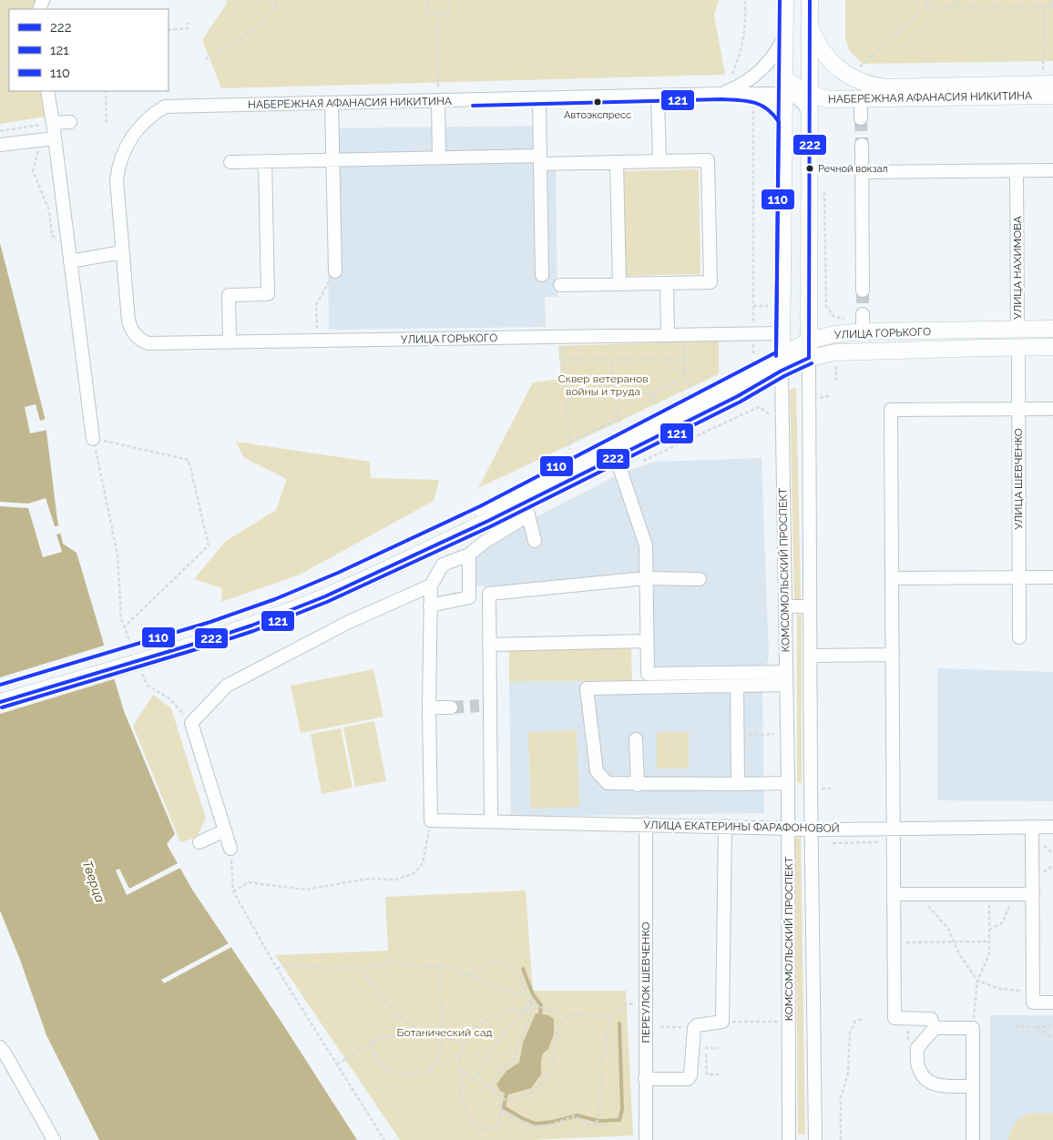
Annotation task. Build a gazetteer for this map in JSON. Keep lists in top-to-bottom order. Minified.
{"streets":{"main road":["НАБЕРЕЖНАЯ АФАНАСИЯ НИКИТИНА","УЛИЦА ГОРЬКОГО","КОМСОМОЛЬСКИЙ ПРОСПЕКТ"],"street":["УЛИЦА НАХИМОВА","УЛИЦА ШЕВЧЕНКО","УЛИЦА ЕКАТЕРИНЫ ФАРАФОНОВОЙ","ПЕРЕУЛОК ШЕВЧЕНКО"]},"crossings":[["НАБЕРЕЖНАЯ АФАНАСИЯ НИКИТИНА","УЛИЦА ГОРЬКОГО"],["НАБЕРЕЖНАЯ АФАНАСИЯ НИКИТИНА","КОМСОМОЛЬСКИЙ ПРОСПЕКТ"],["УЛИЦА НАХИМОВА","УЛИЦА ГОРЬКОГО"],["УЛИЦА ГОРЬКОГО","УЛИЦА ШЕВЧЕНКО"],["УЛИЦА ГОРЬКОГО","КОМСОМОЛЬСКИЙ ПРОСПЕКТ"],["КОМСОМОЛЬСКИЙ ПРОСПЕКТ","УЛИЦА ЕКАТЕРИНЫ ФАРАФОНОВОЙ"],["УЛИЦА ЕКАТЕРИНЫ ФАРАФОНОВОЙ","ПЕРЕУЛОК ШЕВЧЕНКО"]],"water":["Тверца"],"parks":["Сквер ветеранов войны и труда","Ботанический сад"],"places":["Автоэкспресс","Речной вокзал"],"lines":["transit line 222","transit line 110","transit line 121"],"legend":["222","121","110"]}
